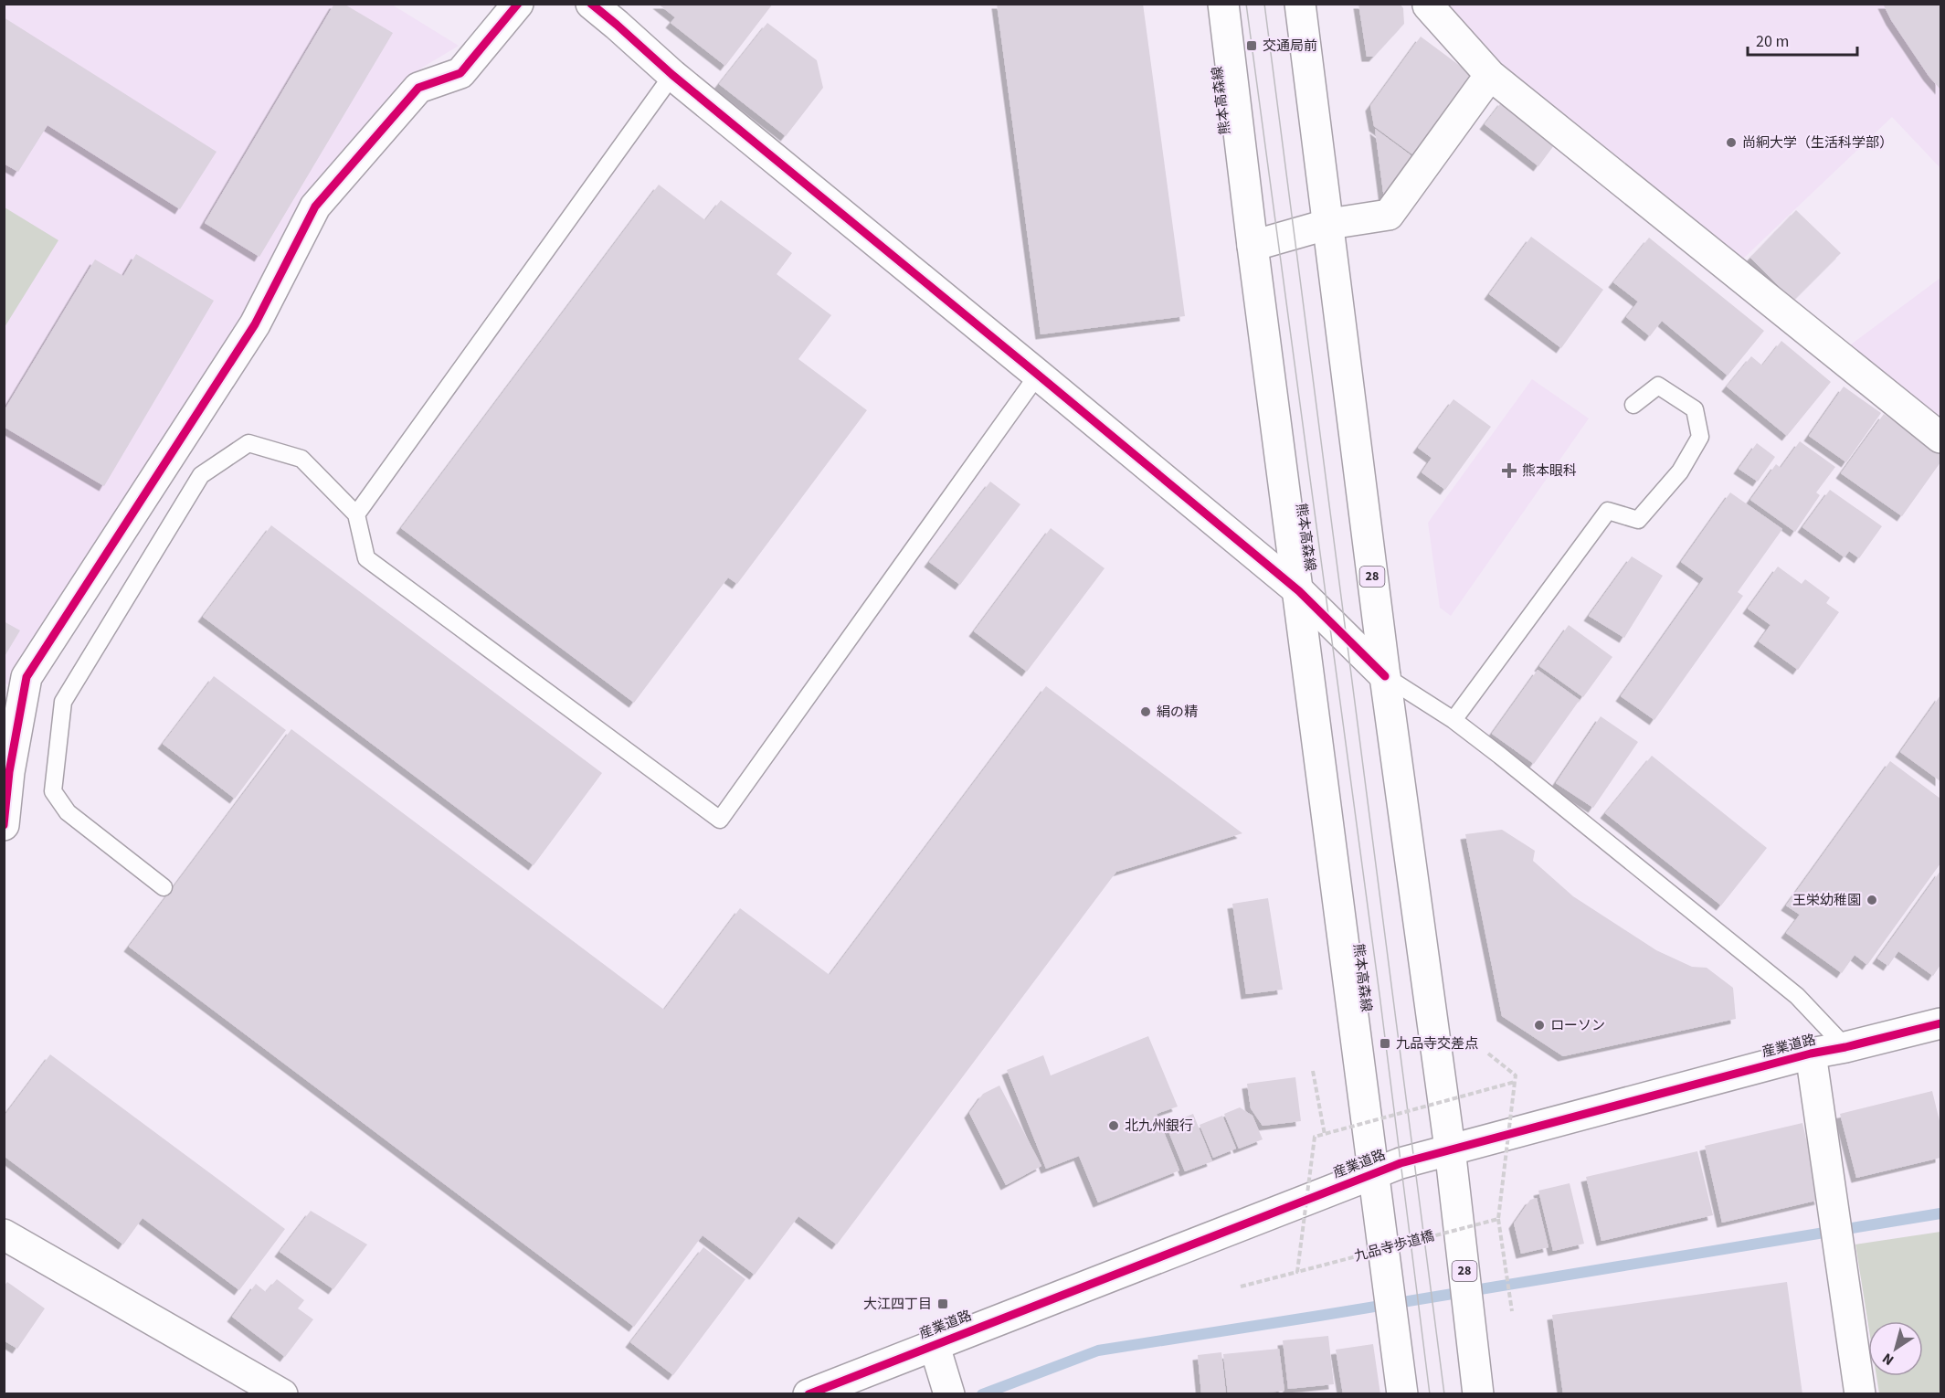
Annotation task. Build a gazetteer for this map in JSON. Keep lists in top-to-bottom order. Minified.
{"streets":{"street":["熊本高森線","28","産業道路"],"path":["九品寺歩道橋"]},"crossings":[["熊本高森線","産業道路"],["28","産業道路"]],"places":{"transit":["交通局前","九品寺交差点","大江四丁目"],"other":["尚絅大学（生活科学部）","絹の精","王栄幼稚園","ローソン","北九州銀行"],"health":["熊本眼科"]},"scale_bar":"20 m","north":"bottom left"}
